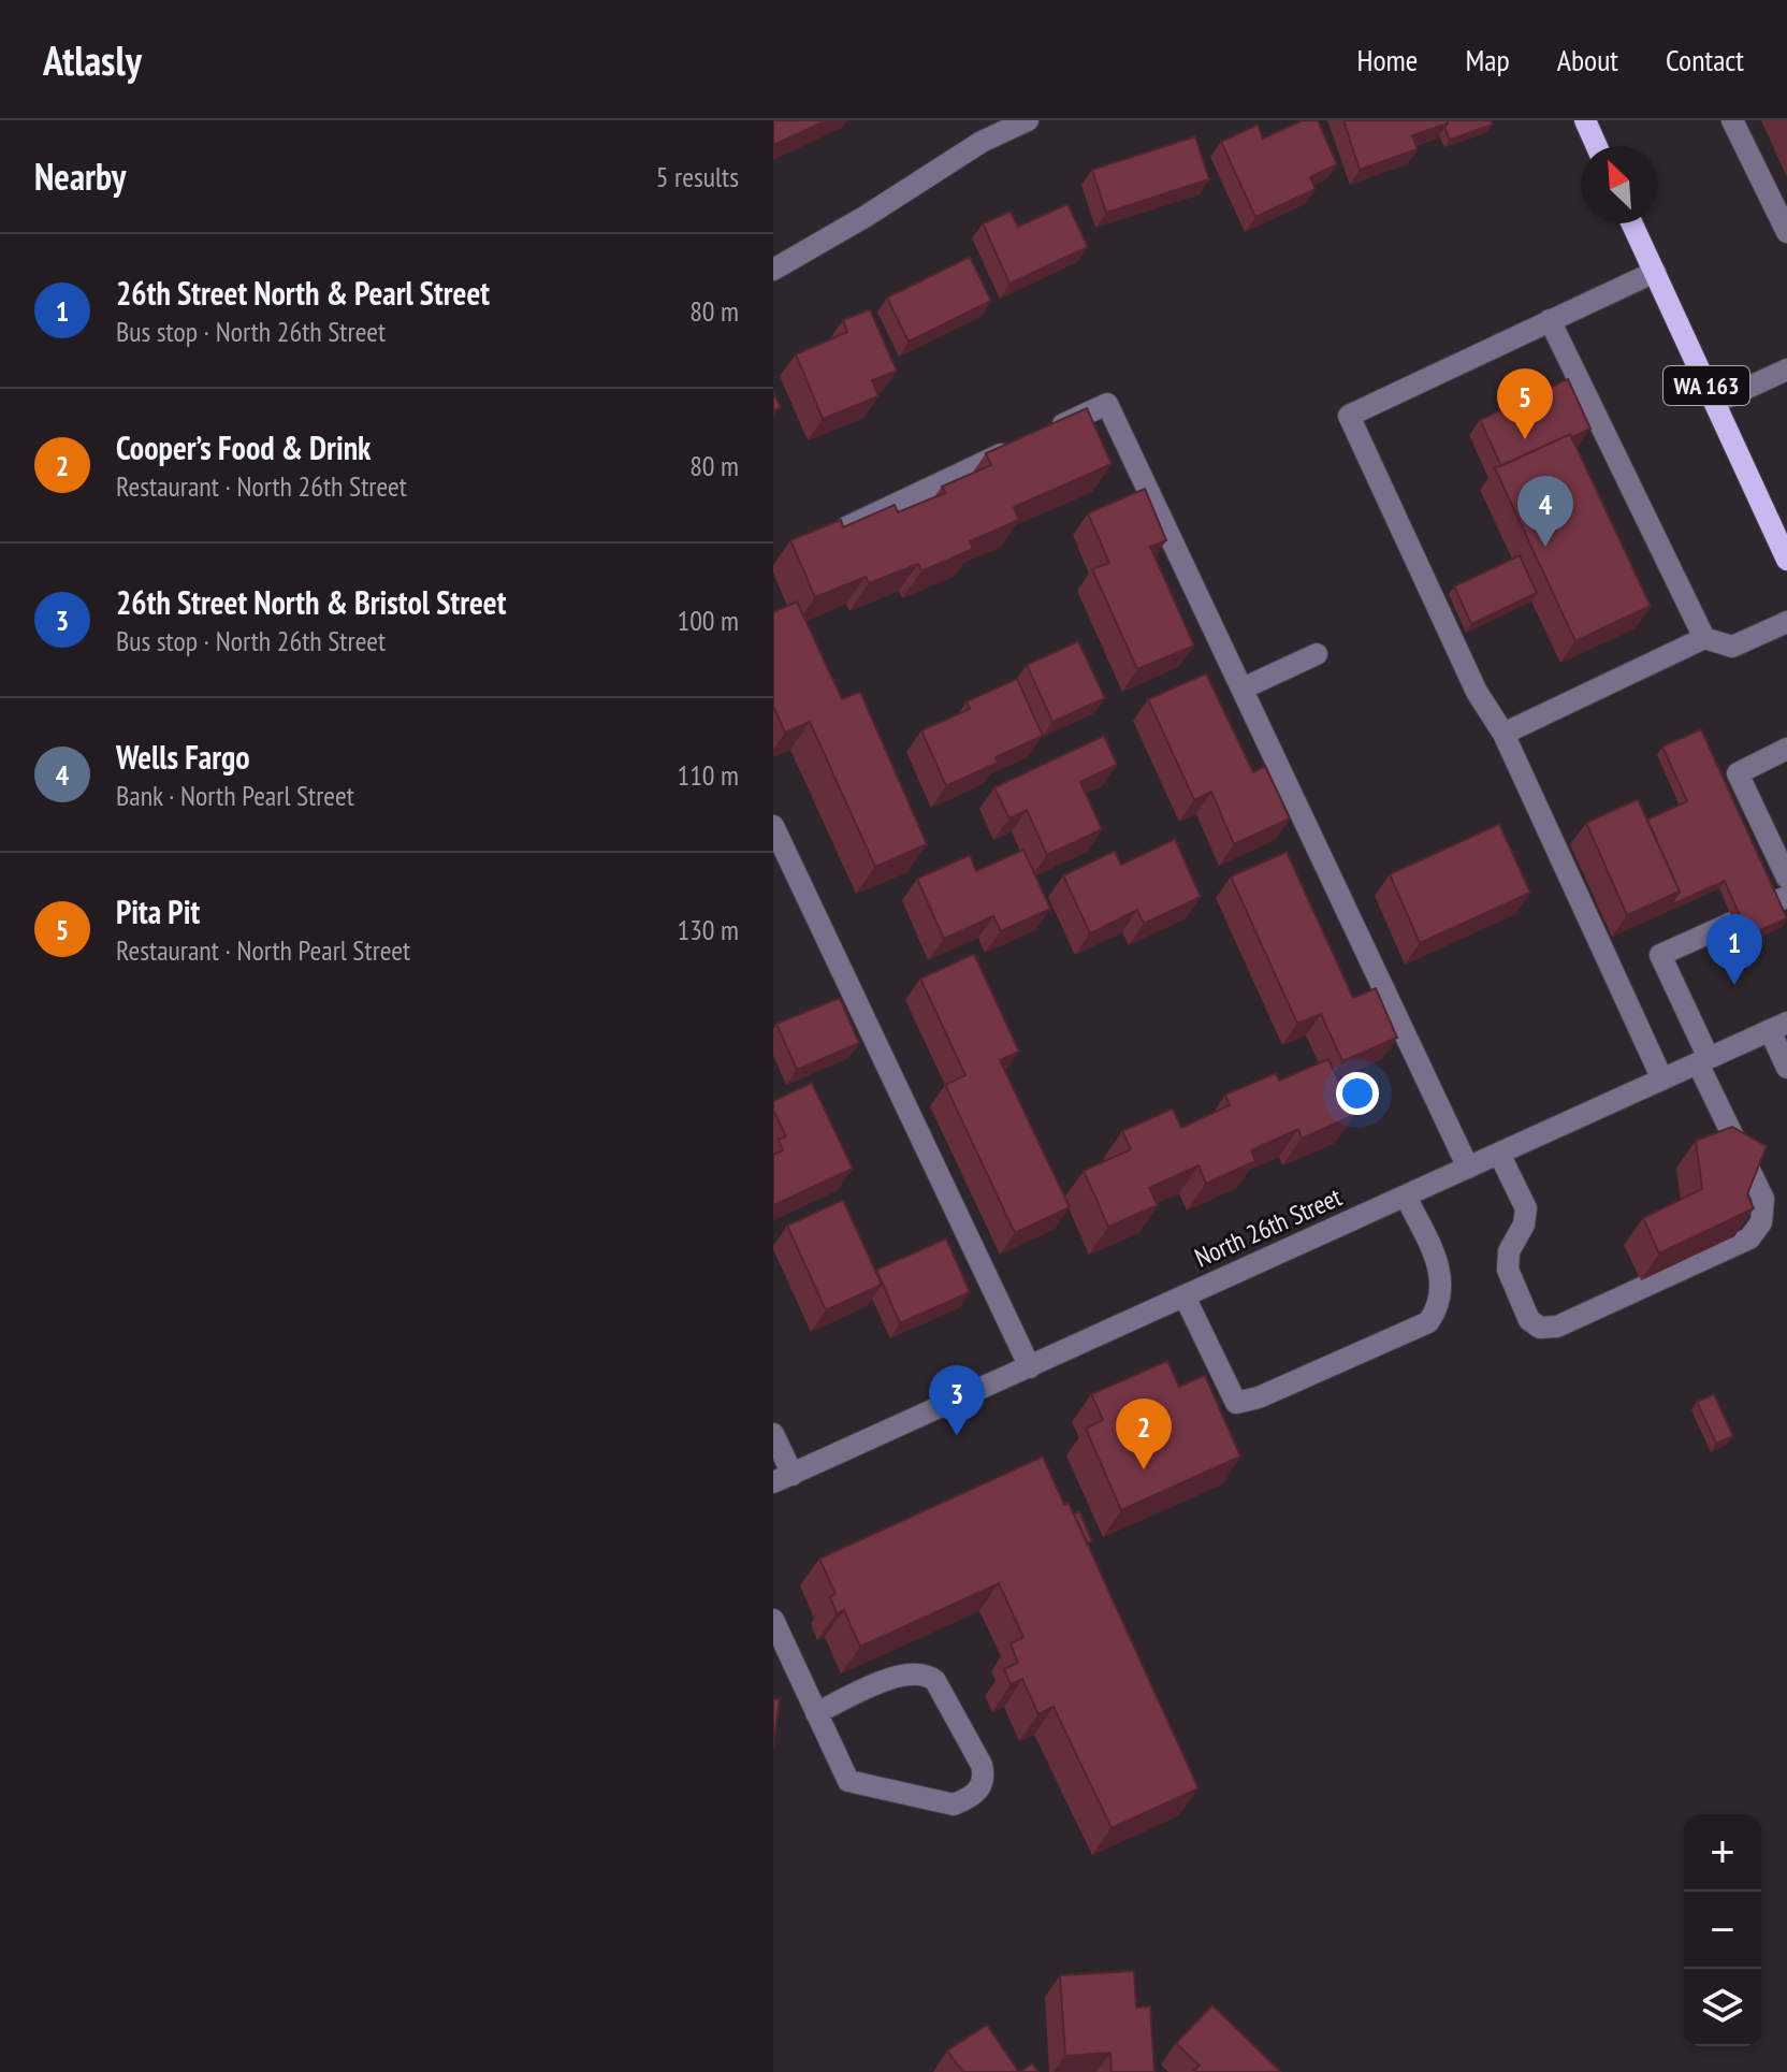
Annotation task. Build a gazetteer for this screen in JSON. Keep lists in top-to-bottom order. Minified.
{"streets":{"main road":["WA 163"],"street":["North 26th Street"]},"north":"top left","page":{"header":"Atlasly","nav":["Home","Map","About","Contact"],"heading":["Nearby","5 results"],"list":[{"mark":"1","name":"26th Street North & Pearl Street","note":"Bus stop · North 26th Street","value":"80 m"},{"mark":"2","name":"Cooper’s Food & Drink","note":"Restaurant · North 26th Street","value":"80 m"},{"mark":"3","name":"26th Street North & Bristol Street","note":"Bus stop · North 26th Street","value":"100 m"},{"mark":"4","name":"Wells Fargo","note":"Bank · North Pearl Street","value":"110 m"},{"mark":"5","name":"Pita Pit","note":"Restaurant · North Pearl Street","value":"130 m"}],"pins":["5","4","1","3","2"],"map_buttons":["+","−"]}}
